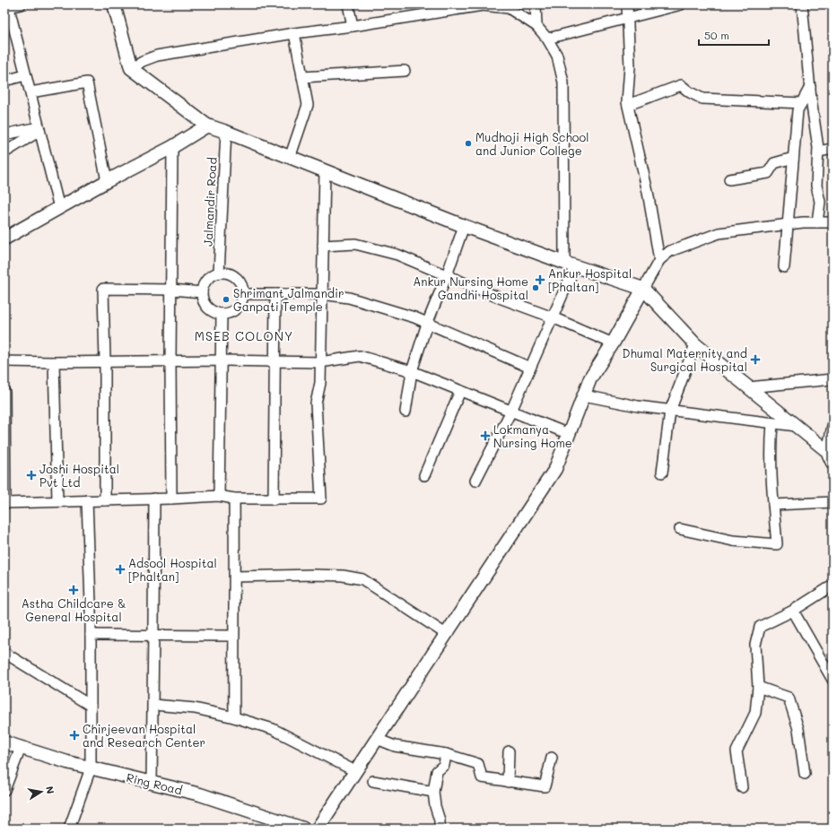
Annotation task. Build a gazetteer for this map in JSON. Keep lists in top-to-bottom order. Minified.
{"streets":{"main road":["Ring Road"],"street":["Jalmandir Road"]},"districts":["MSEB COLONY"],"places":{"other":["Mudhoji High School and Junior College","Ankur Nursing Home Gandhi Hospital","Shrimant Jalmandir Ganpati Temple"],"health":["Ankur Hospital [Phaltan]","Dhumal Maternity and Surgical Hospital","Lokmanya Nursing Home","Joshi Hospital Pvt Ltd","Adsool Hospital [Phaltan]","Astha Childcare & General Hospital","Chirjeevan Hospital and Research Center"]},"scale_bar":"50 m","north":"right"}
